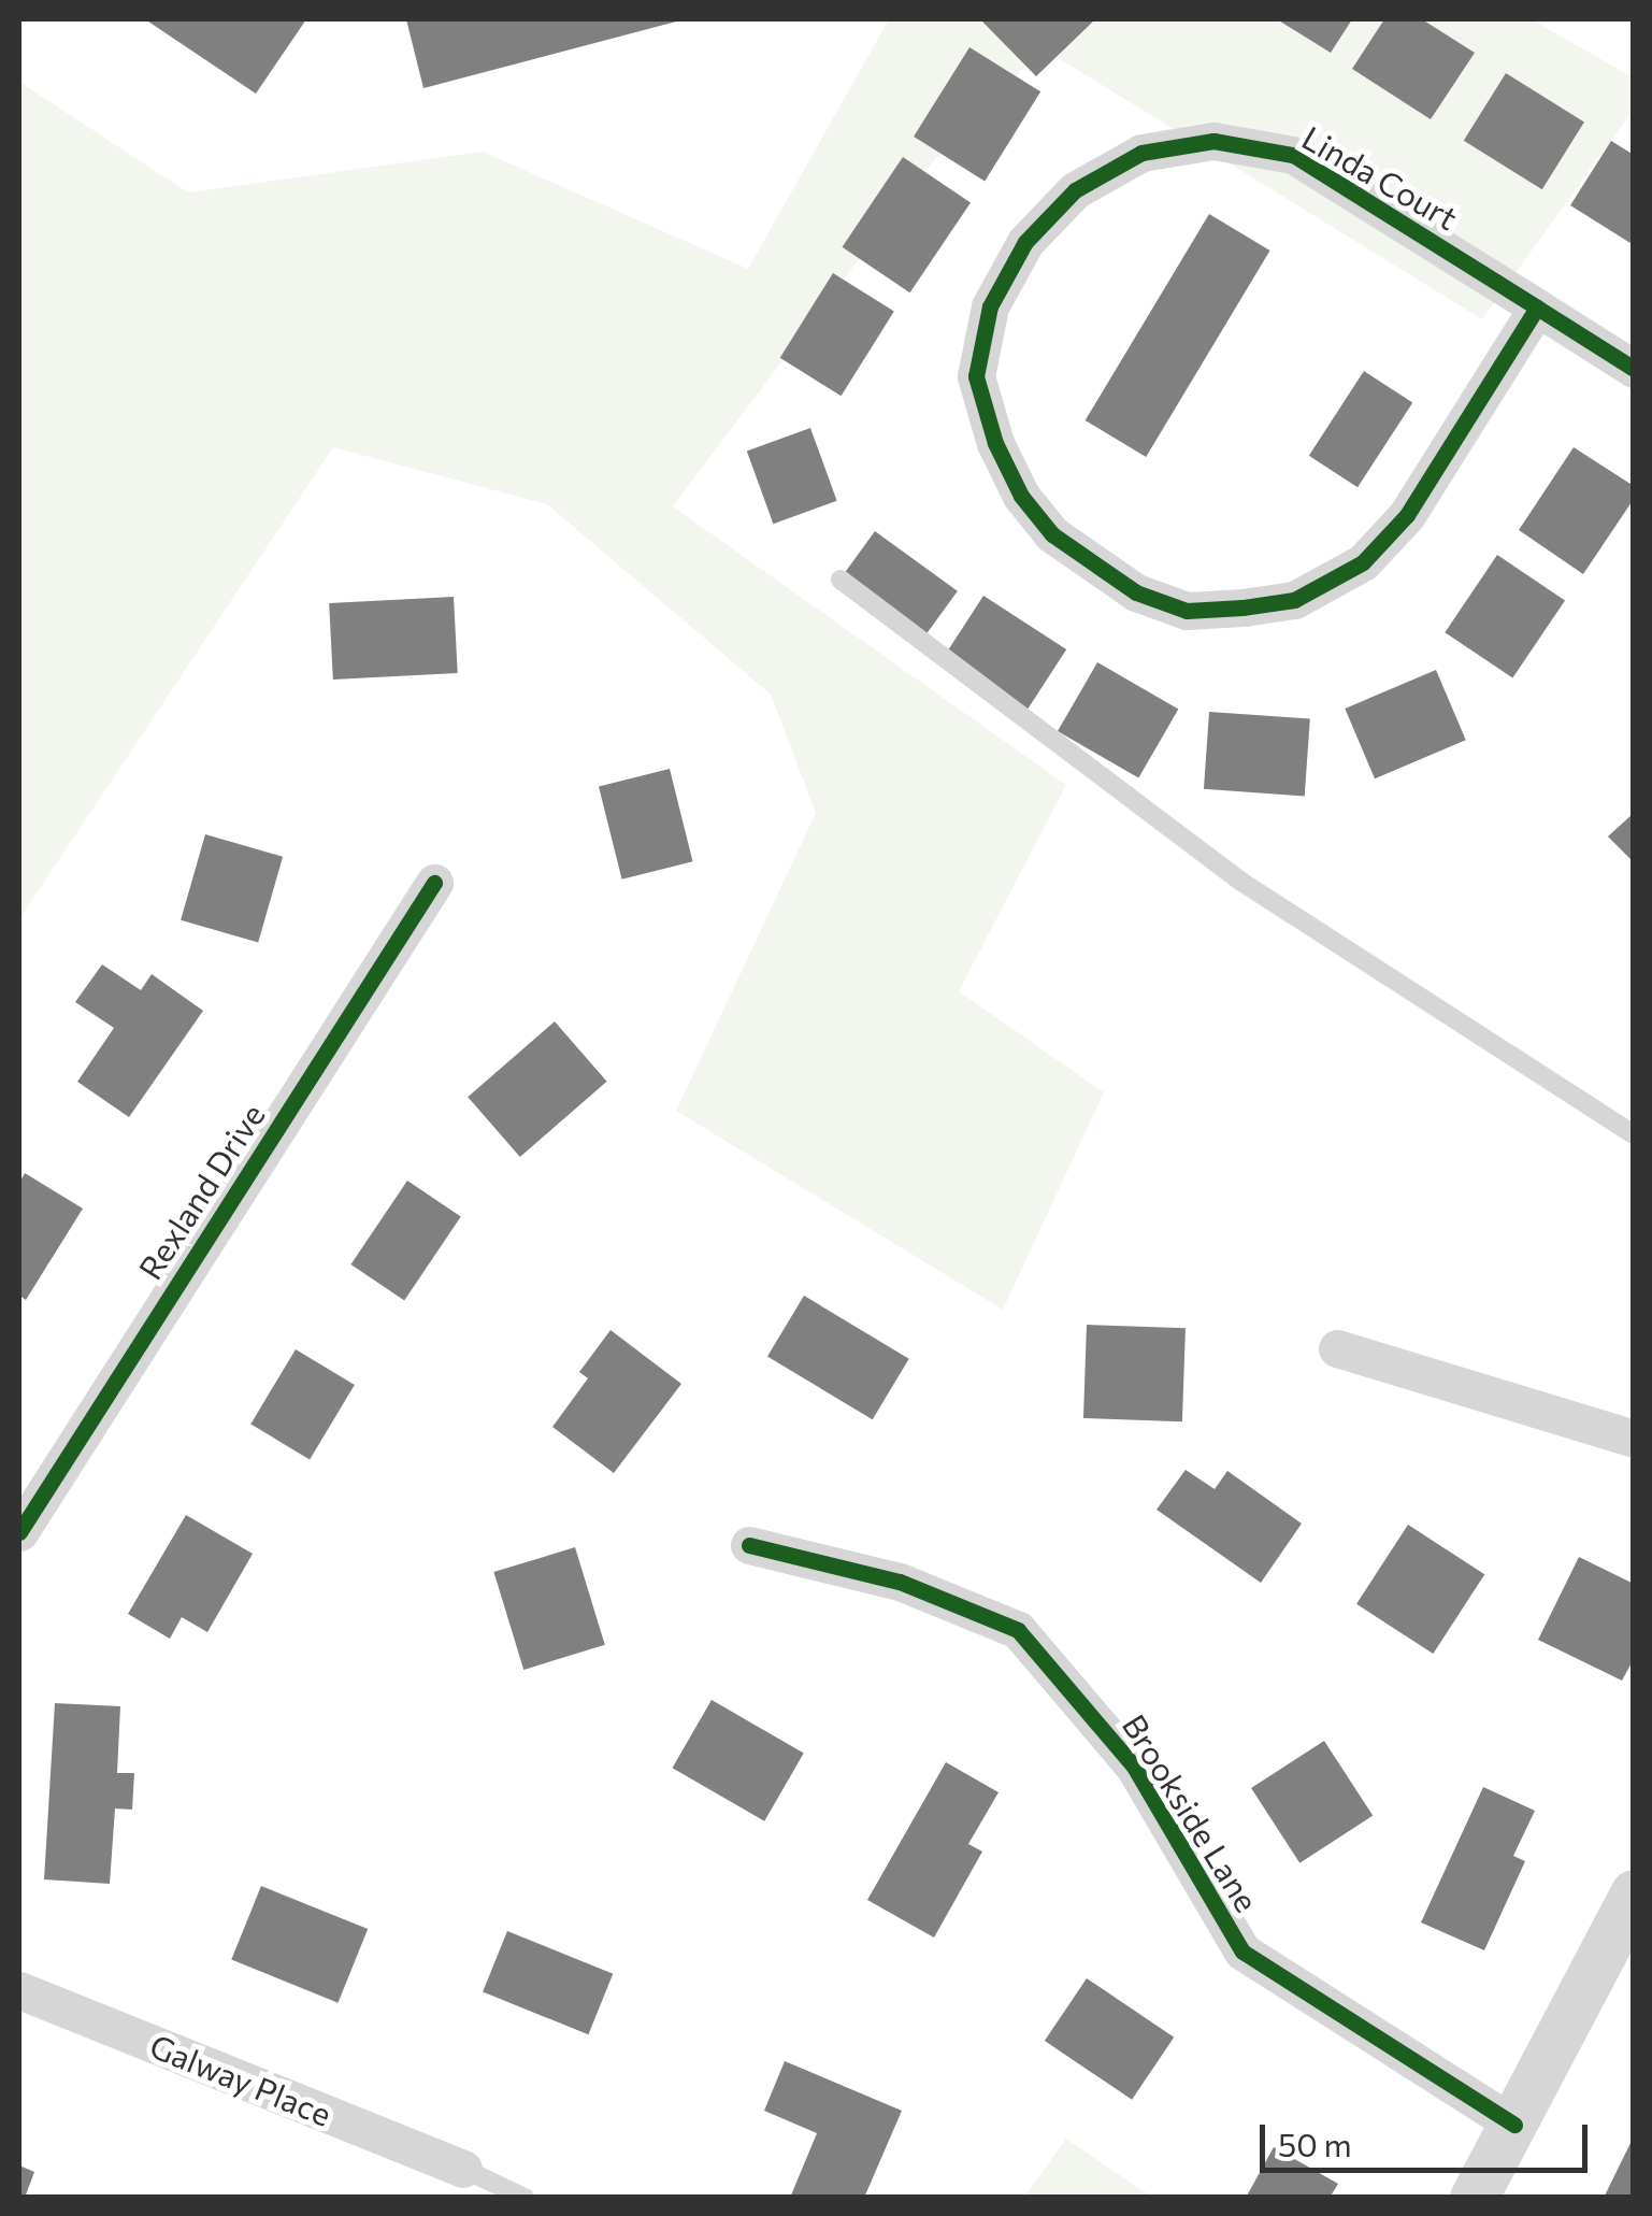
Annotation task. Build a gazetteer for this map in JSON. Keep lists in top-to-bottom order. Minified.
{"streets":{"street":["Linda Court","Rexland Drive","Brookside Lane","Galway Place"]},"scale_bar":"50 m"}
